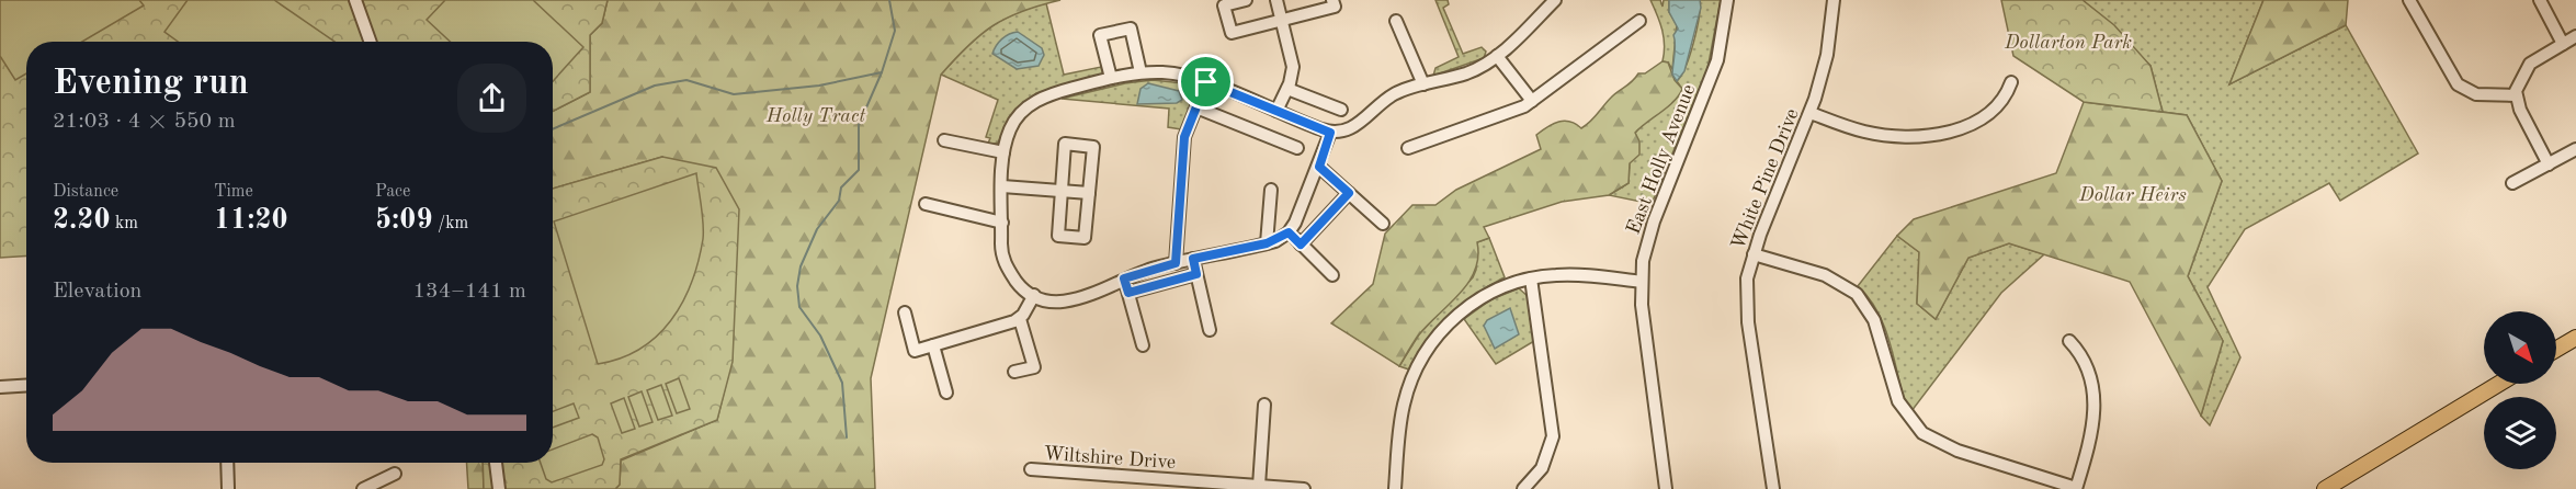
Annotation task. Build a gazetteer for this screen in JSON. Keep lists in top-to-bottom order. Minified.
{"streets":{"street":["East Holly Avenue","White Pine Drive","Wiltshire Drive"]},"parks":["Dollarton Park","Holly Tract","Dollar Heirs"],"north":"bottom right","page":{"heading":["Evening run","21:03 · 4 × 550 m"],"stats":[["Distance","2.20 km"],["Time","11:20"],["Pace","5:09 /km"]],"chart":["Elevation","134–141 m"]}}
